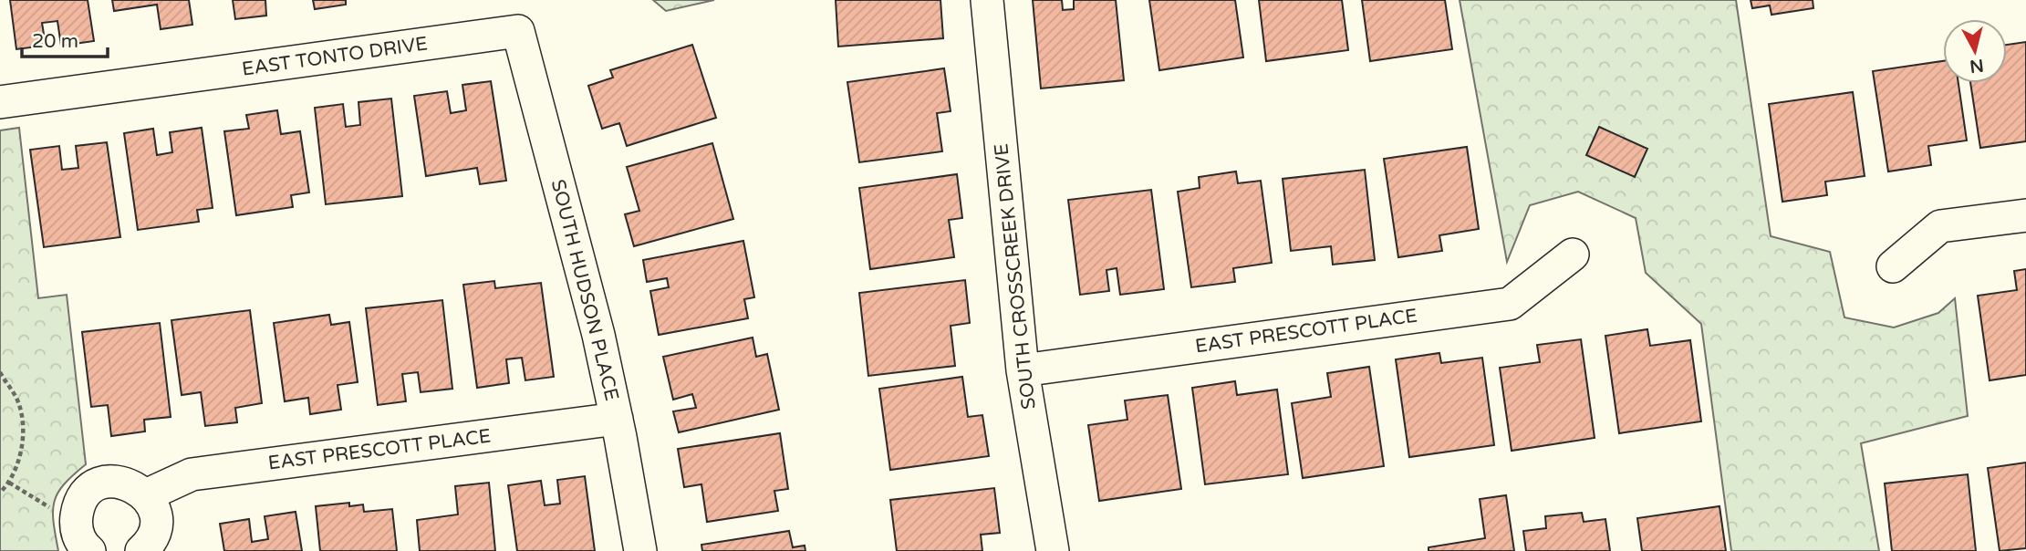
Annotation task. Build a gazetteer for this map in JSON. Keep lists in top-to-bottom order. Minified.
{"streets":{"street":["EAST TONTO DRIVE","SOUTH CROSSCREEK DRIVE","SOUTH HUDSON PLACE","EAST PRESCOTT PLACE"]},"crossings":[["EAST TONTO DRIVE","SOUTH HUDSON PLACE"],["SOUTH CROSSCREEK DRIVE","EAST PRESCOTT PLACE"],["SOUTH HUDSON PLACE","EAST PRESCOTT PLACE"]],"scale_bar":"20 m","north":"bottom"}
